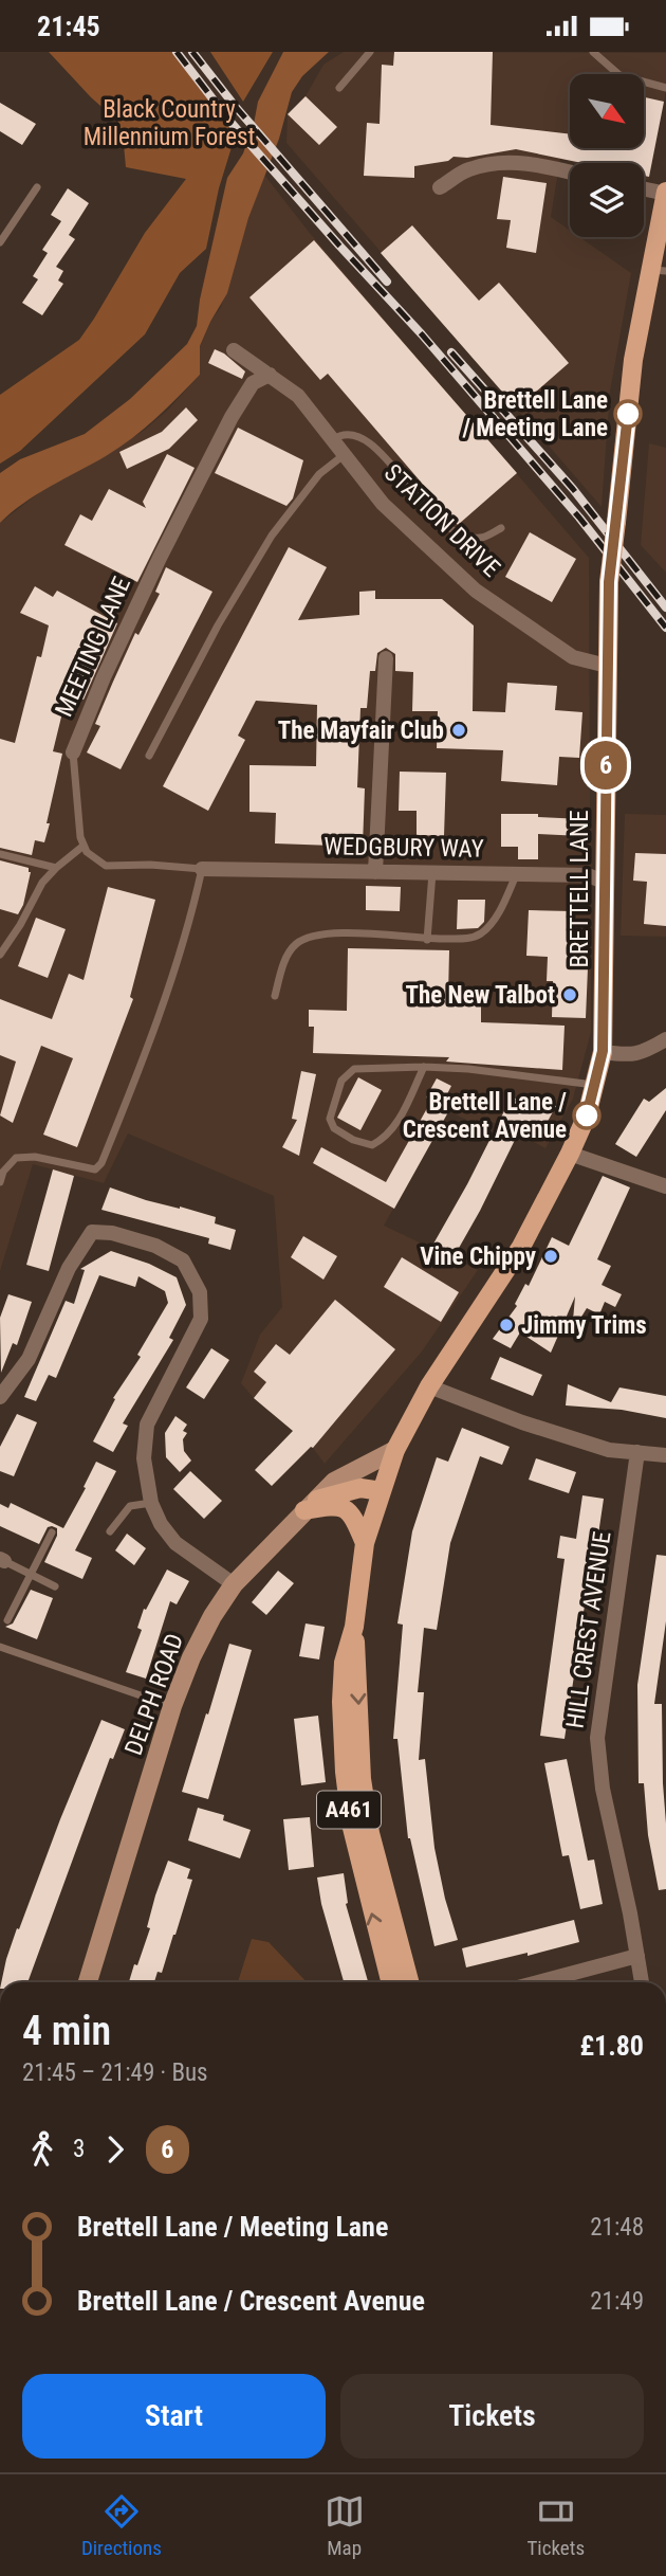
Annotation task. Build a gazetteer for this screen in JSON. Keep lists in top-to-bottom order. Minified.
{"streets":{"main road":["BRETTELL LANE","DELPH ROAD","A461"],"street":["STATION DRIVE","MEETING LANE","WEDGBURY WAY","HILL CREST AVENUE"]},"crossings":[["STATION DRIVE","MEETING LANE"],["STATION DRIVE","BRETTELL LANE"],["WEDGBURY WAY","BRETTELL LANE"],["BRETTELL LANE","DELPH ROAD"],["BRETTELL LANE","A461"],["DELPH ROAD","A461"]],"parks":["Black Country Millennium Forest"],"places":["Brettell Lane / Meeting Lane","The Mayfair Club","The New Talbot","Brettell Lane / Crescent Avenue","Vine Chippy","Jimmy Trims"],"lines":["bus line 6"],"north":"bottom right","page":{"status":"21:45","on_map":"6","heading":["4 min","21:45 – 21:49 · Bus","£1.80"],"legs":["3","6"],"list":[{"name":"Brettell Lane / Meeting Lane","value":"21:48"},{"name":"Brettell Lane / Crescent Avenue","value":"21:49"}],"buttons":["Start","Tickets"],"tabs":["Directions","Map","Tickets"]}}
